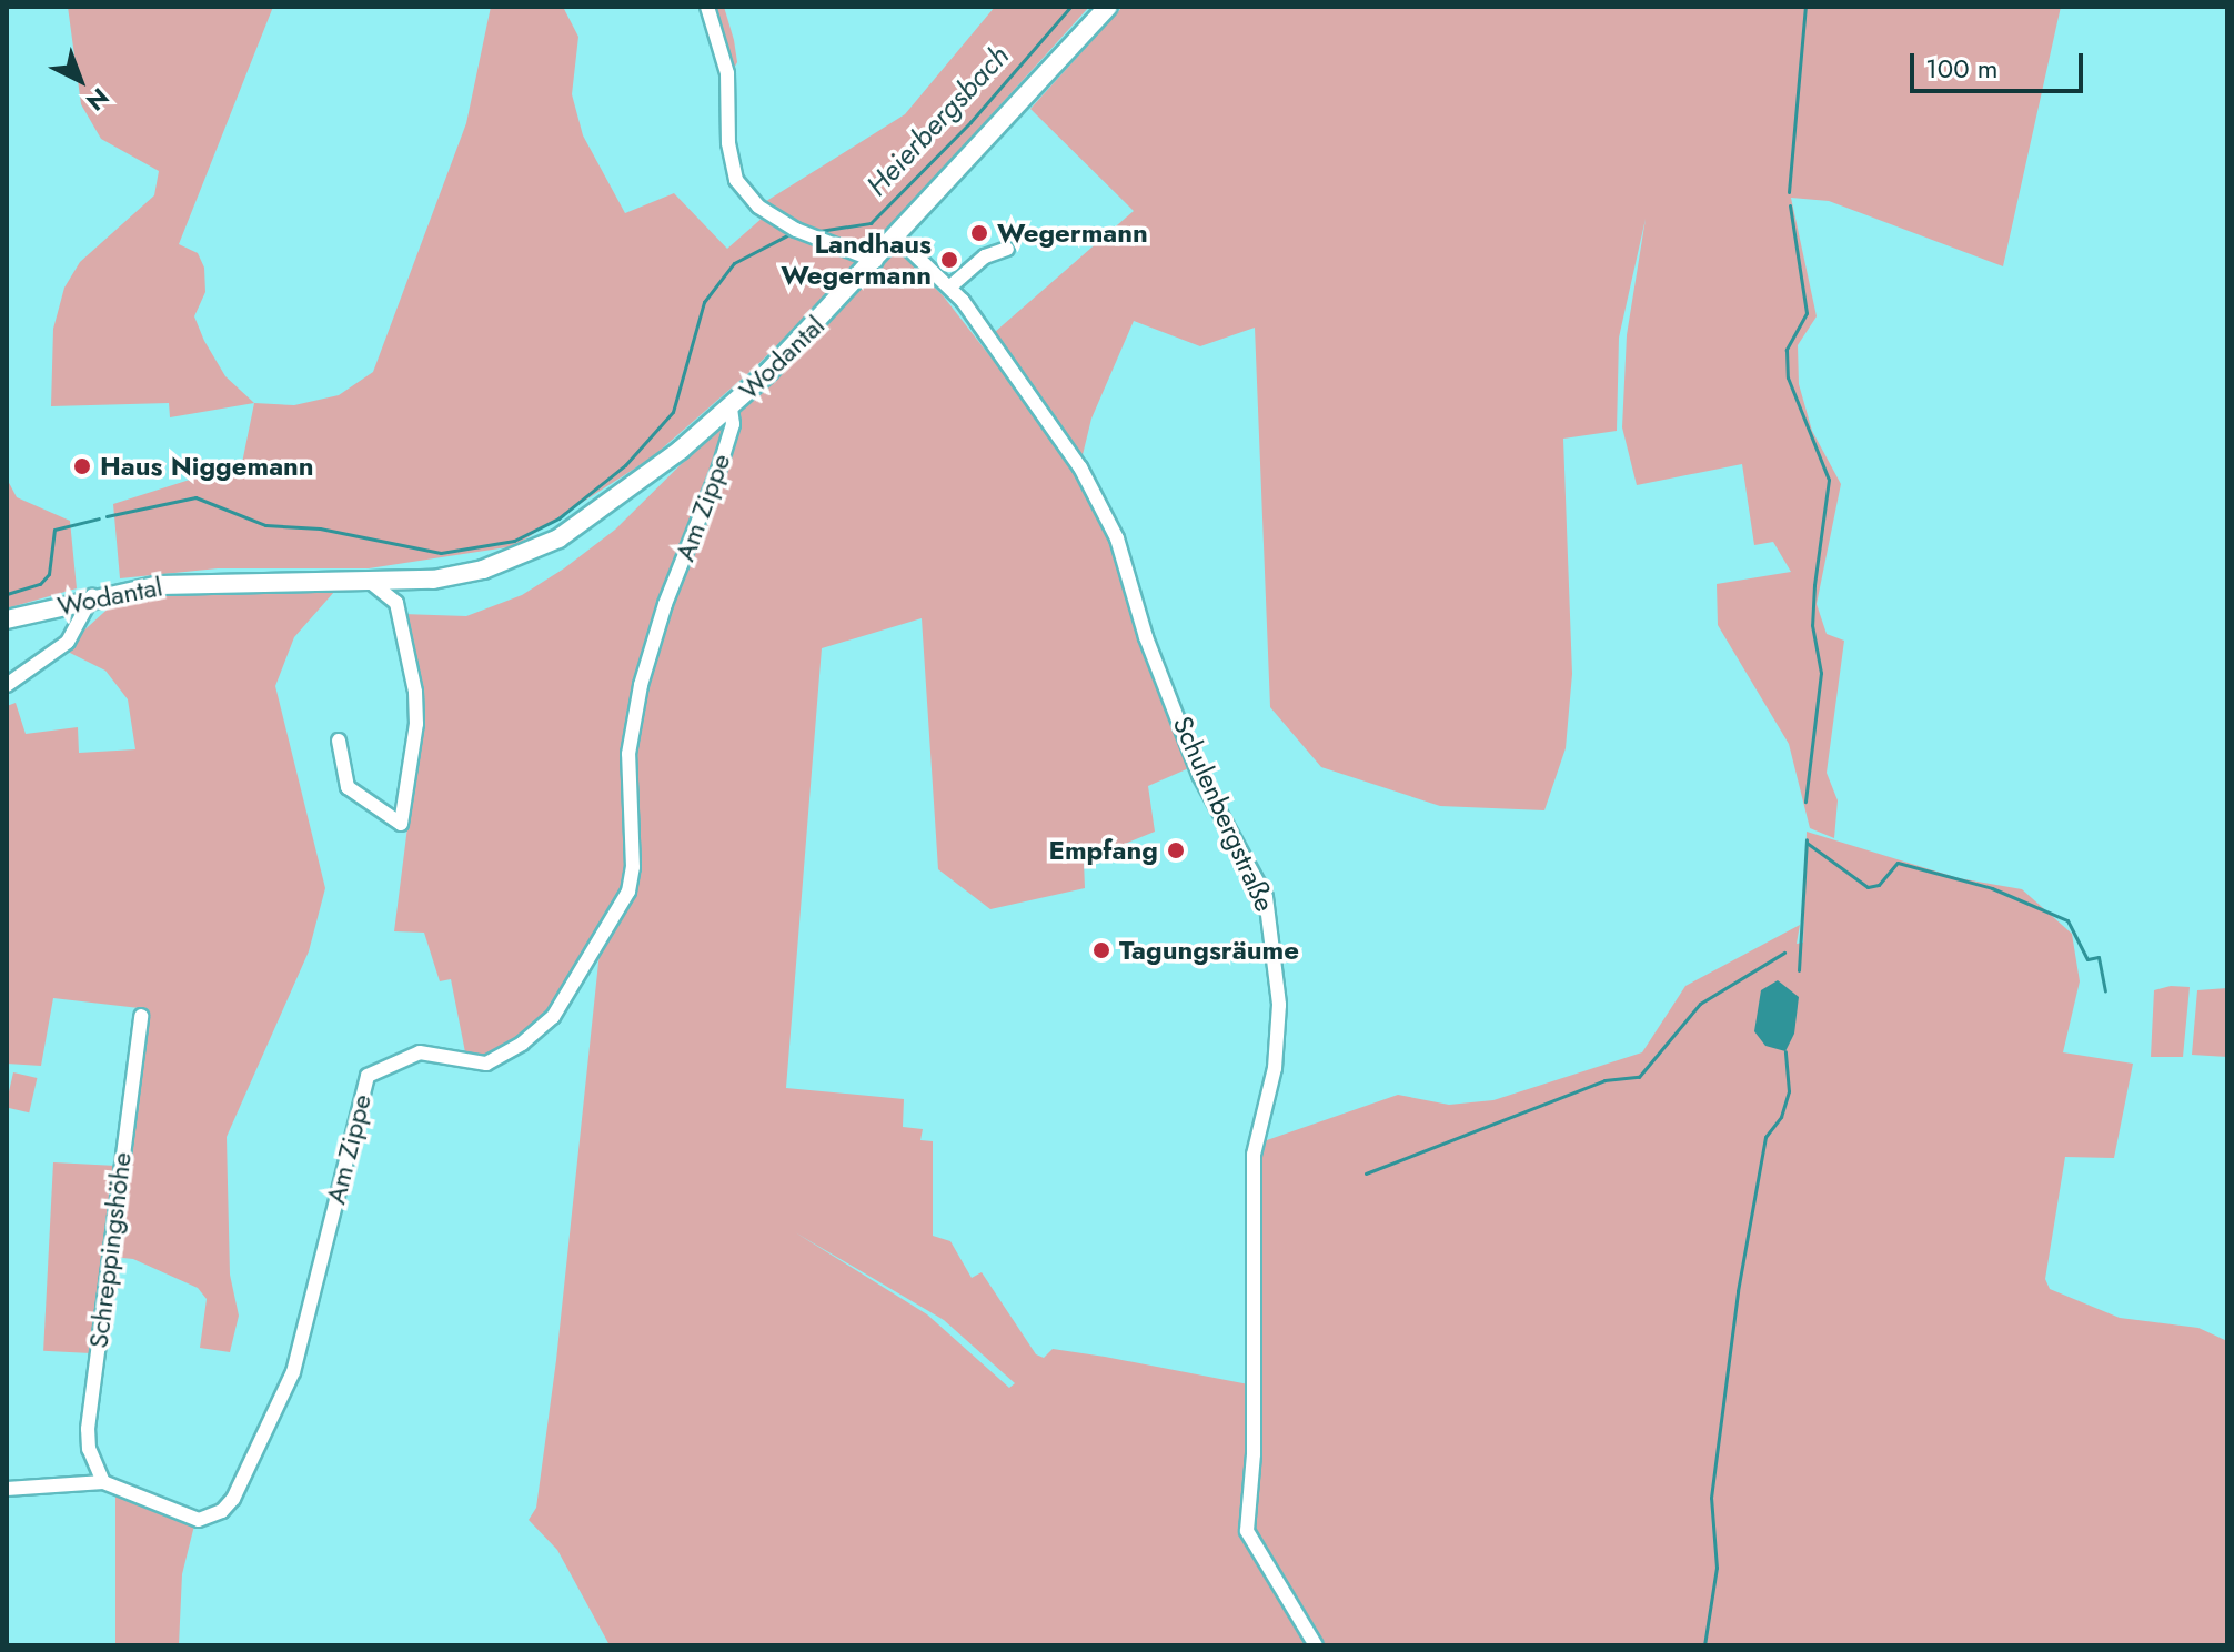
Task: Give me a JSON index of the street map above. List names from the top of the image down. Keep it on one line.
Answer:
{"streets":{"main road":["Wodantal"],"street":["Am Zippe","Schulenbergstraße","Schreppingshöhe"]},"crossings":[["Wodantal","Am Zippe"],["Wodantal","Schulenbergstraße"],["Am Zippe","Schreppingshöhe"]],"water":["Heierbergsbach"],"places":["Wegermann","Landhaus Wegermann","Haus Niggemann","Empfang","Tagungsräume"],"scale_bar":"100 m","north":"bottom right"}
